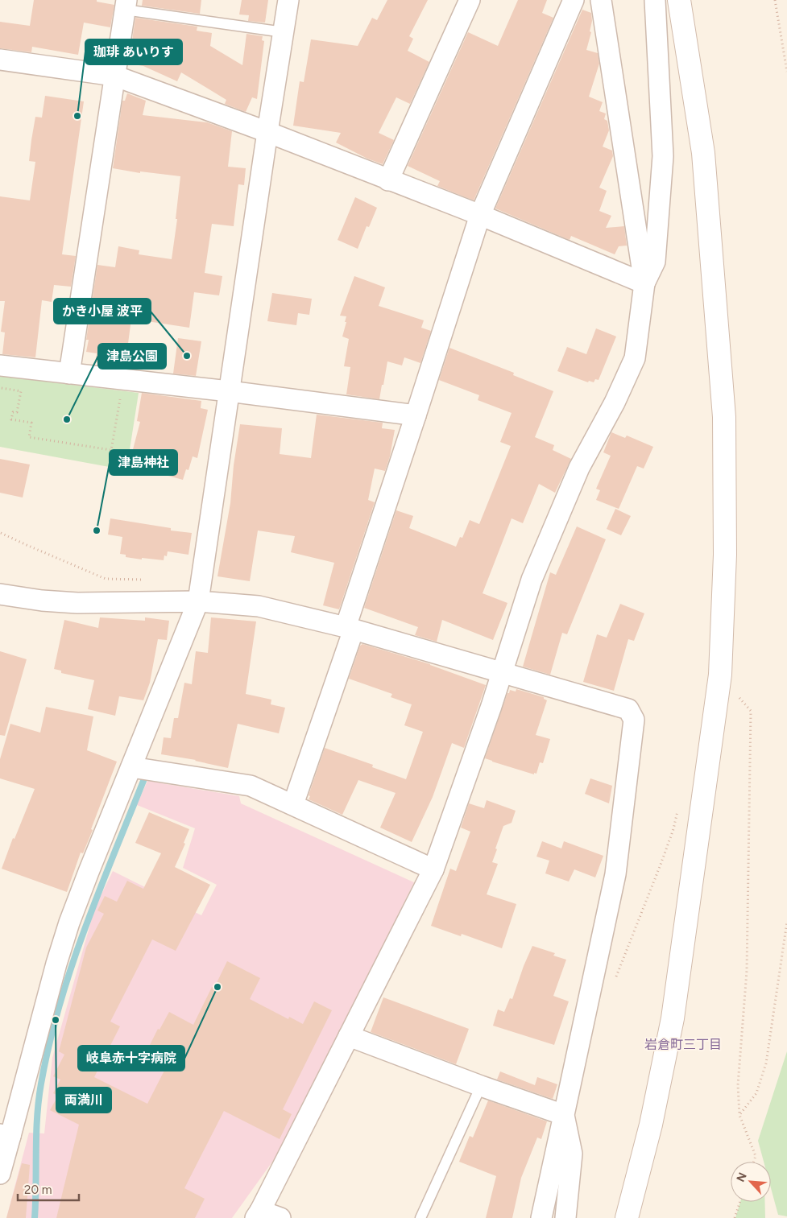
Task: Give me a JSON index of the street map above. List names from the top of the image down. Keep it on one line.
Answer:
{"districts":["岩倉町三丁目"],"places":["珈琲 あいりす","かき小屋 波平","津島公園","津島神社","岐阜赤十字病院","両満川"],"scale_bar":"20 m","north":"top left"}
